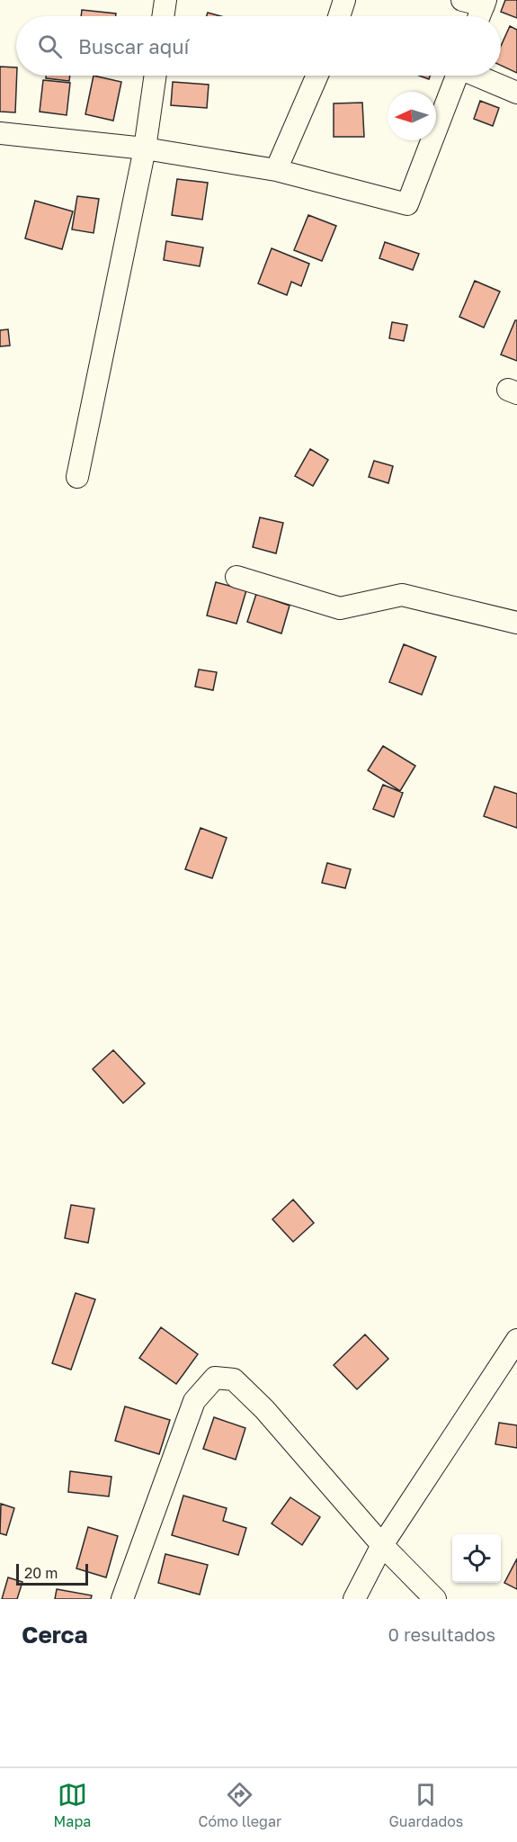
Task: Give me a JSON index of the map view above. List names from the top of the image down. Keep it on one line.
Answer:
{"scale_bar":"20 m","north":"left","page":{"search":"Buscar aquí","scale":"20 m","heading":["Cerca","0 resultados"],"nav":["Mapa","Cómo llegar","Guardados"]}}
